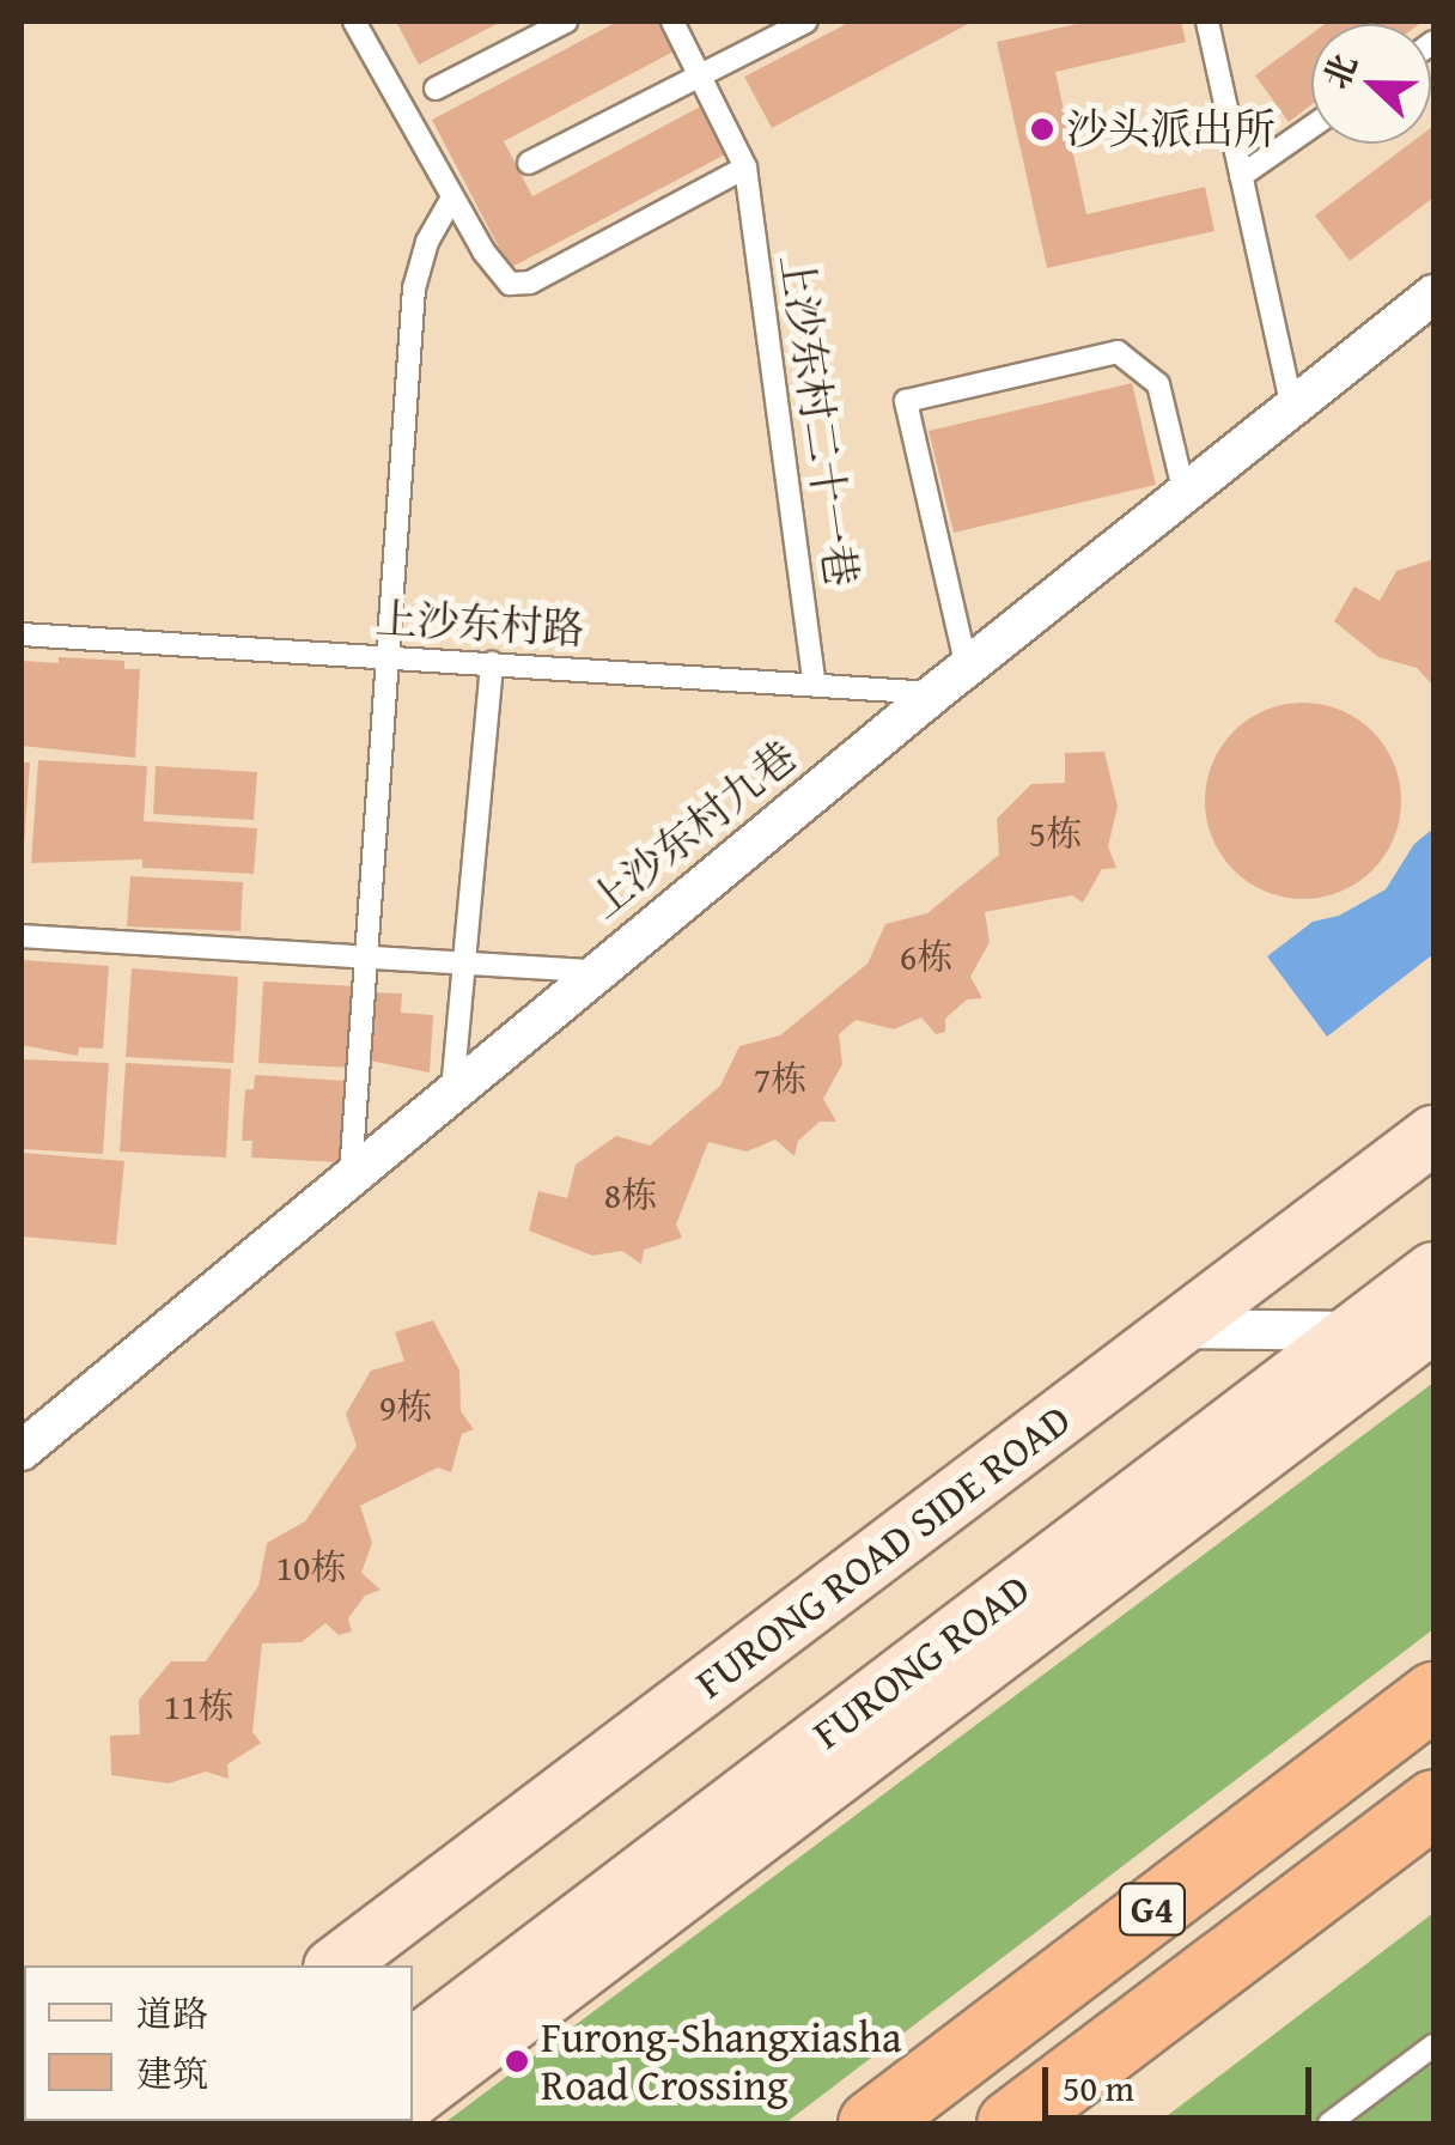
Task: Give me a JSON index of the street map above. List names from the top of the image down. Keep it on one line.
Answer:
{"streets":{"highway":["G4"],"main road":["FURONG ROAD SIDE ROAD","FURONG ROAD"],"street":["上沙东村九巷"],"lane":["上沙东村二十一巷","上沙东村路"]},"crossings":[["上沙东村二十一巷","上沙东村路"],["上沙东村路","上沙东村九巷"]],"places":["沙头派出所","Furong-Shangxiasha Road Crossing"],"house_numbers":["5栋","6栋","7栋","8栋","9栋","10栋","11栋"],"legend":["道路","建筑"],"scale_bar":"50 m","north":"left"}
